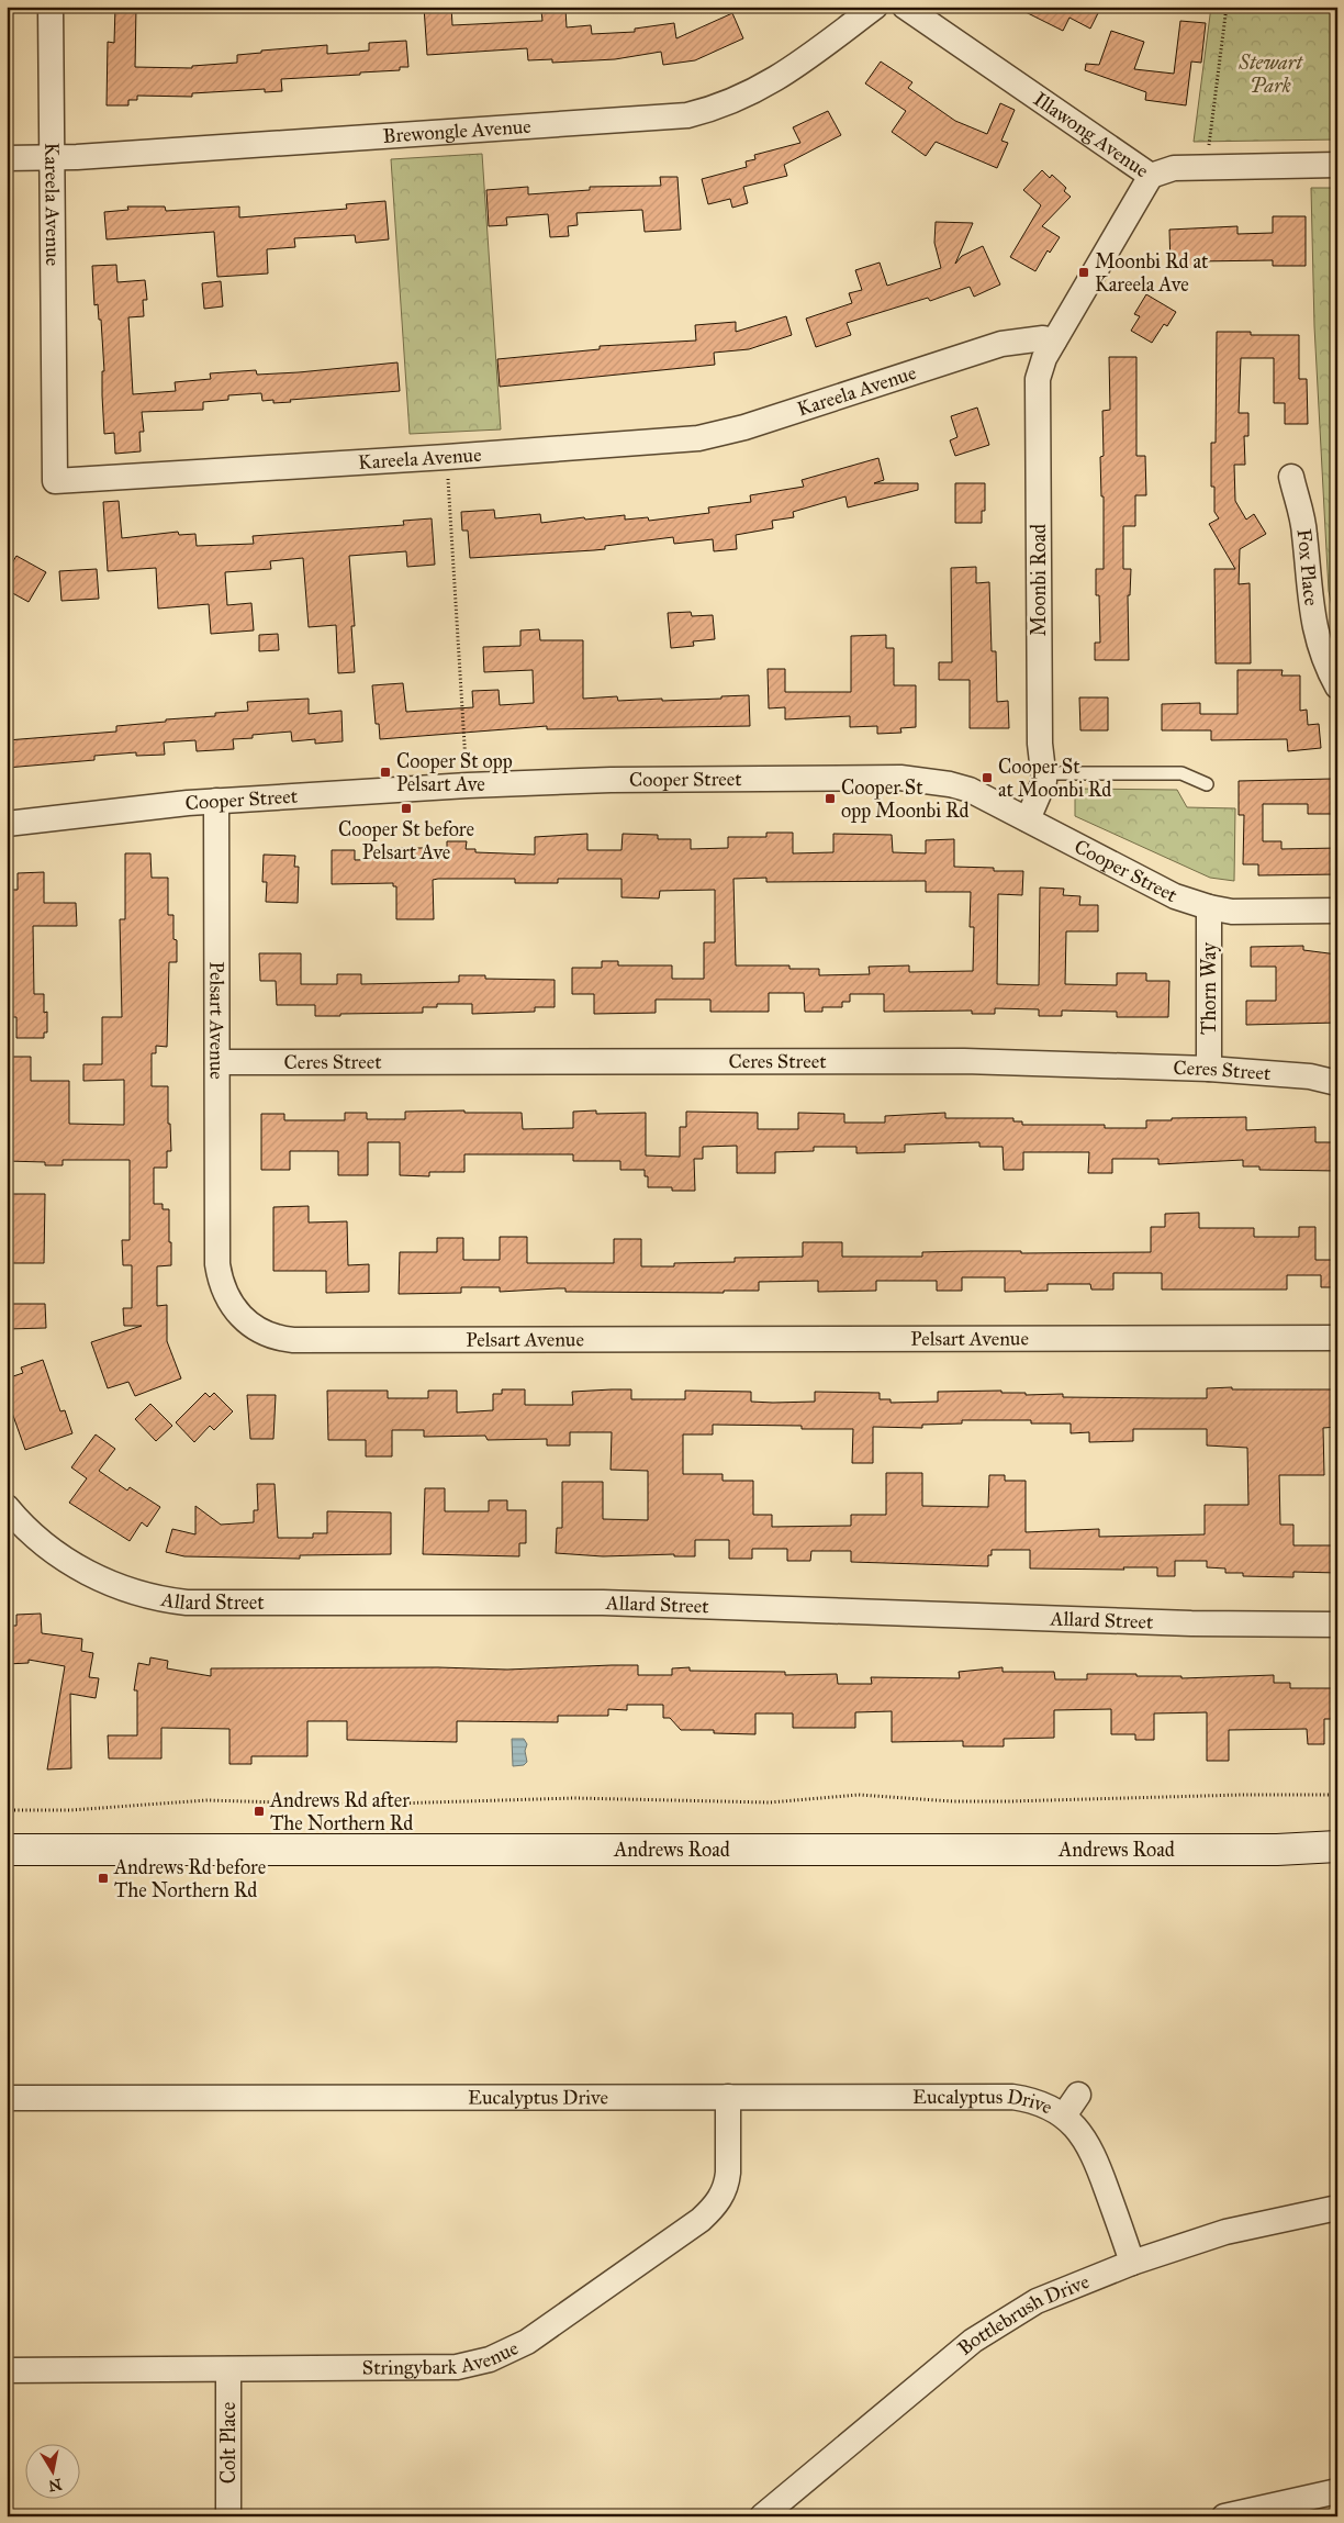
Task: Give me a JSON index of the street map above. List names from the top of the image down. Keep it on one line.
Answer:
{"streets":{"main road":["Andrews Road"],"street":["Brewongle Avenue","Illawong Avenue","Kareela Avenue","Fox Place","Moonbi Road","Cooper Street","Thorn Way","Pelsart Avenue","Ceres Street","Allard Street","Eucalyptus Drive","Bottlebrush Drive","Stringybark Avenue","Colt Place"]},"crossings":[["Brewongle Avenue","Kareela Avenue"],["Kareela Avenue","Moonbi Road"],["Moonbi Road","Cooper Street"],["Cooper Street","Thorn Way"],["Cooper Street","Pelsart Avenue"],["Thorn Way","Ceres Street"],["Pelsart Avenue","Ceres Street"],["Eucalyptus Drive","Bottlebrush Drive"],["Eucalyptus Drive","Stringybark Avenue"],["Stringybark Avenue","Colt Place"]],"parks":["Stewart Park"],"places":{"transit":["Moonbi Rd at Kareela Ave","Cooper St opp Pelsart Ave","Cooper St at Moonbi Rd","Cooper St opp Moonbi Rd","Cooper St before Pelsart Ave","Andrews Rd after The Northern Rd","Andrews Rd before The Northern Rd"]},"north":"bottom"}
